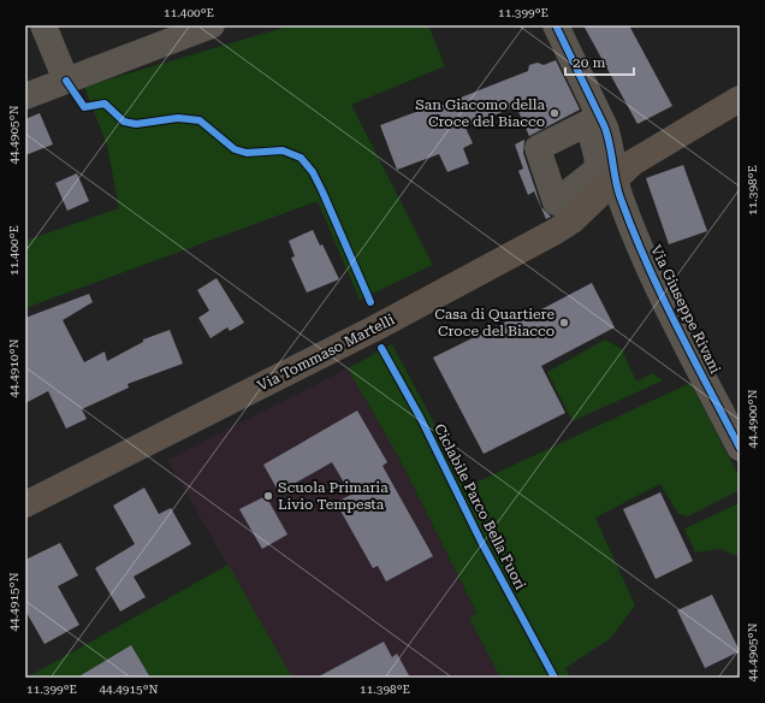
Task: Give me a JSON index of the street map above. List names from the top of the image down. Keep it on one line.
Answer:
{"streets":{"main road":["Via Tommaso Martelli"],"street":["Via Giuseppe Rivani"],"cycle path":["Ciclabile Parco Bella Fuori"]},"crossings":[["Via Giuseppe Rivani","Via Tommaso Martelli"]],"places":["San Giacomo della Croce del Biacco","Casa di Quartiere Croce del Biacco","Scuola Primaria Livio Tempesta"],"scale_bar":"20 m","coordinates":["11.400°E","11.399°E","44.4905°N","11.398°E","44.4910°N","44.4900°N","44.4915°N"]}
